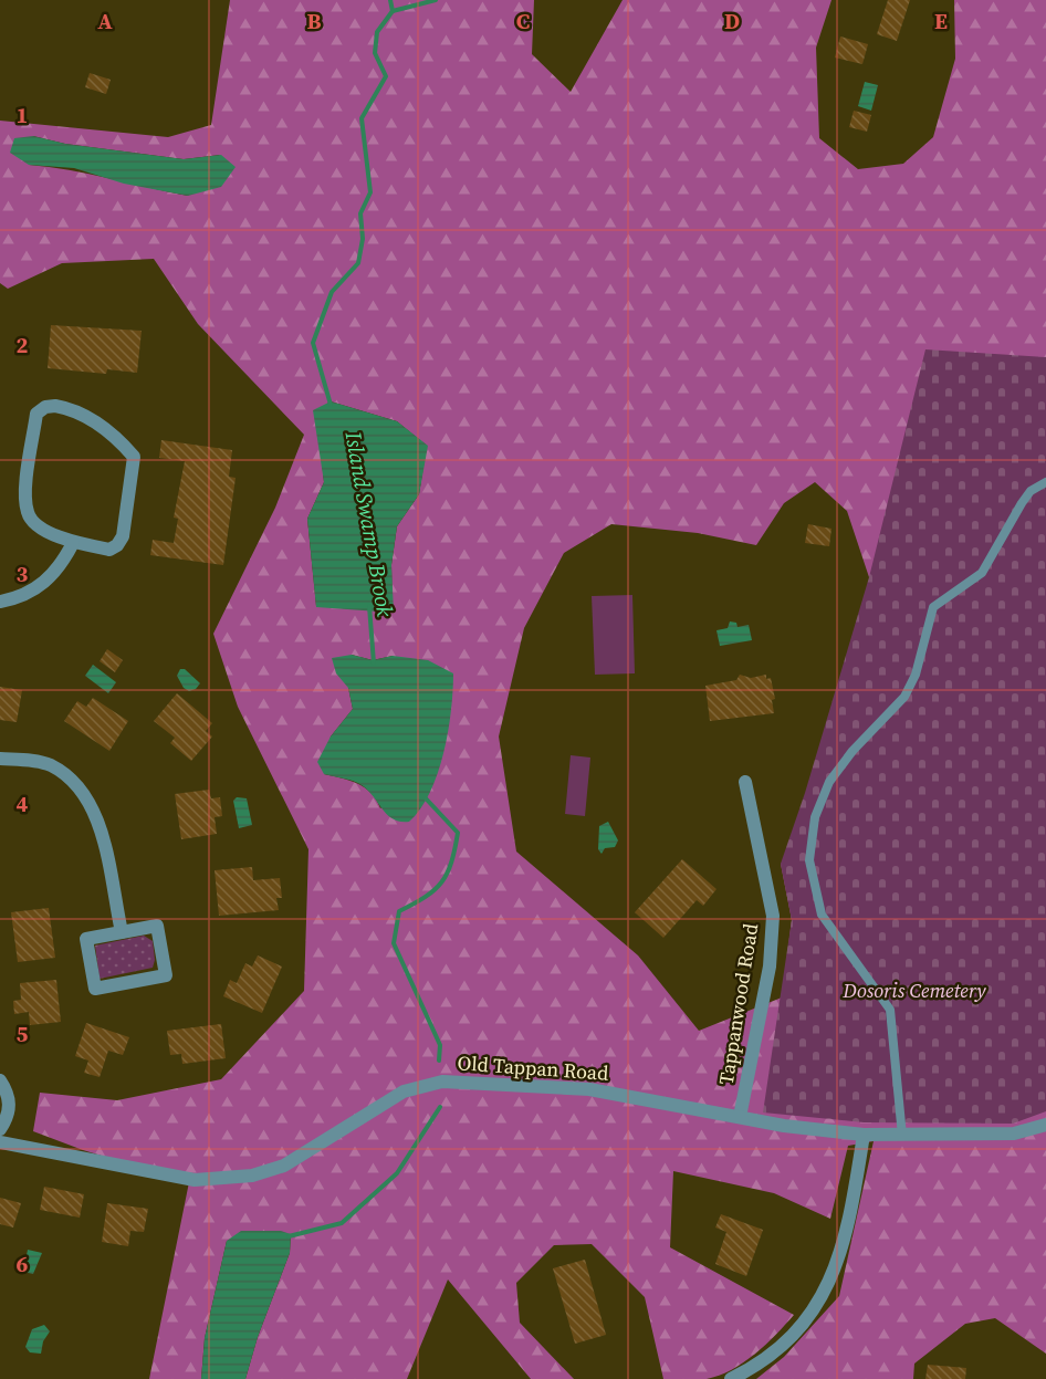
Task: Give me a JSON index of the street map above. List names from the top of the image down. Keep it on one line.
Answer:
{"streets":{"street":["Tappanwood Road","Old Tappan Road"]},"crossings":[["Tappanwood Road","Old Tappan Road"]],"water":["Island Swamp Brook"],"parks":["Dosoris Cemetery"],"grid":{"columns":["A","B","C","D","E"],"rows":["1","2","3","4","5","6"]}}
